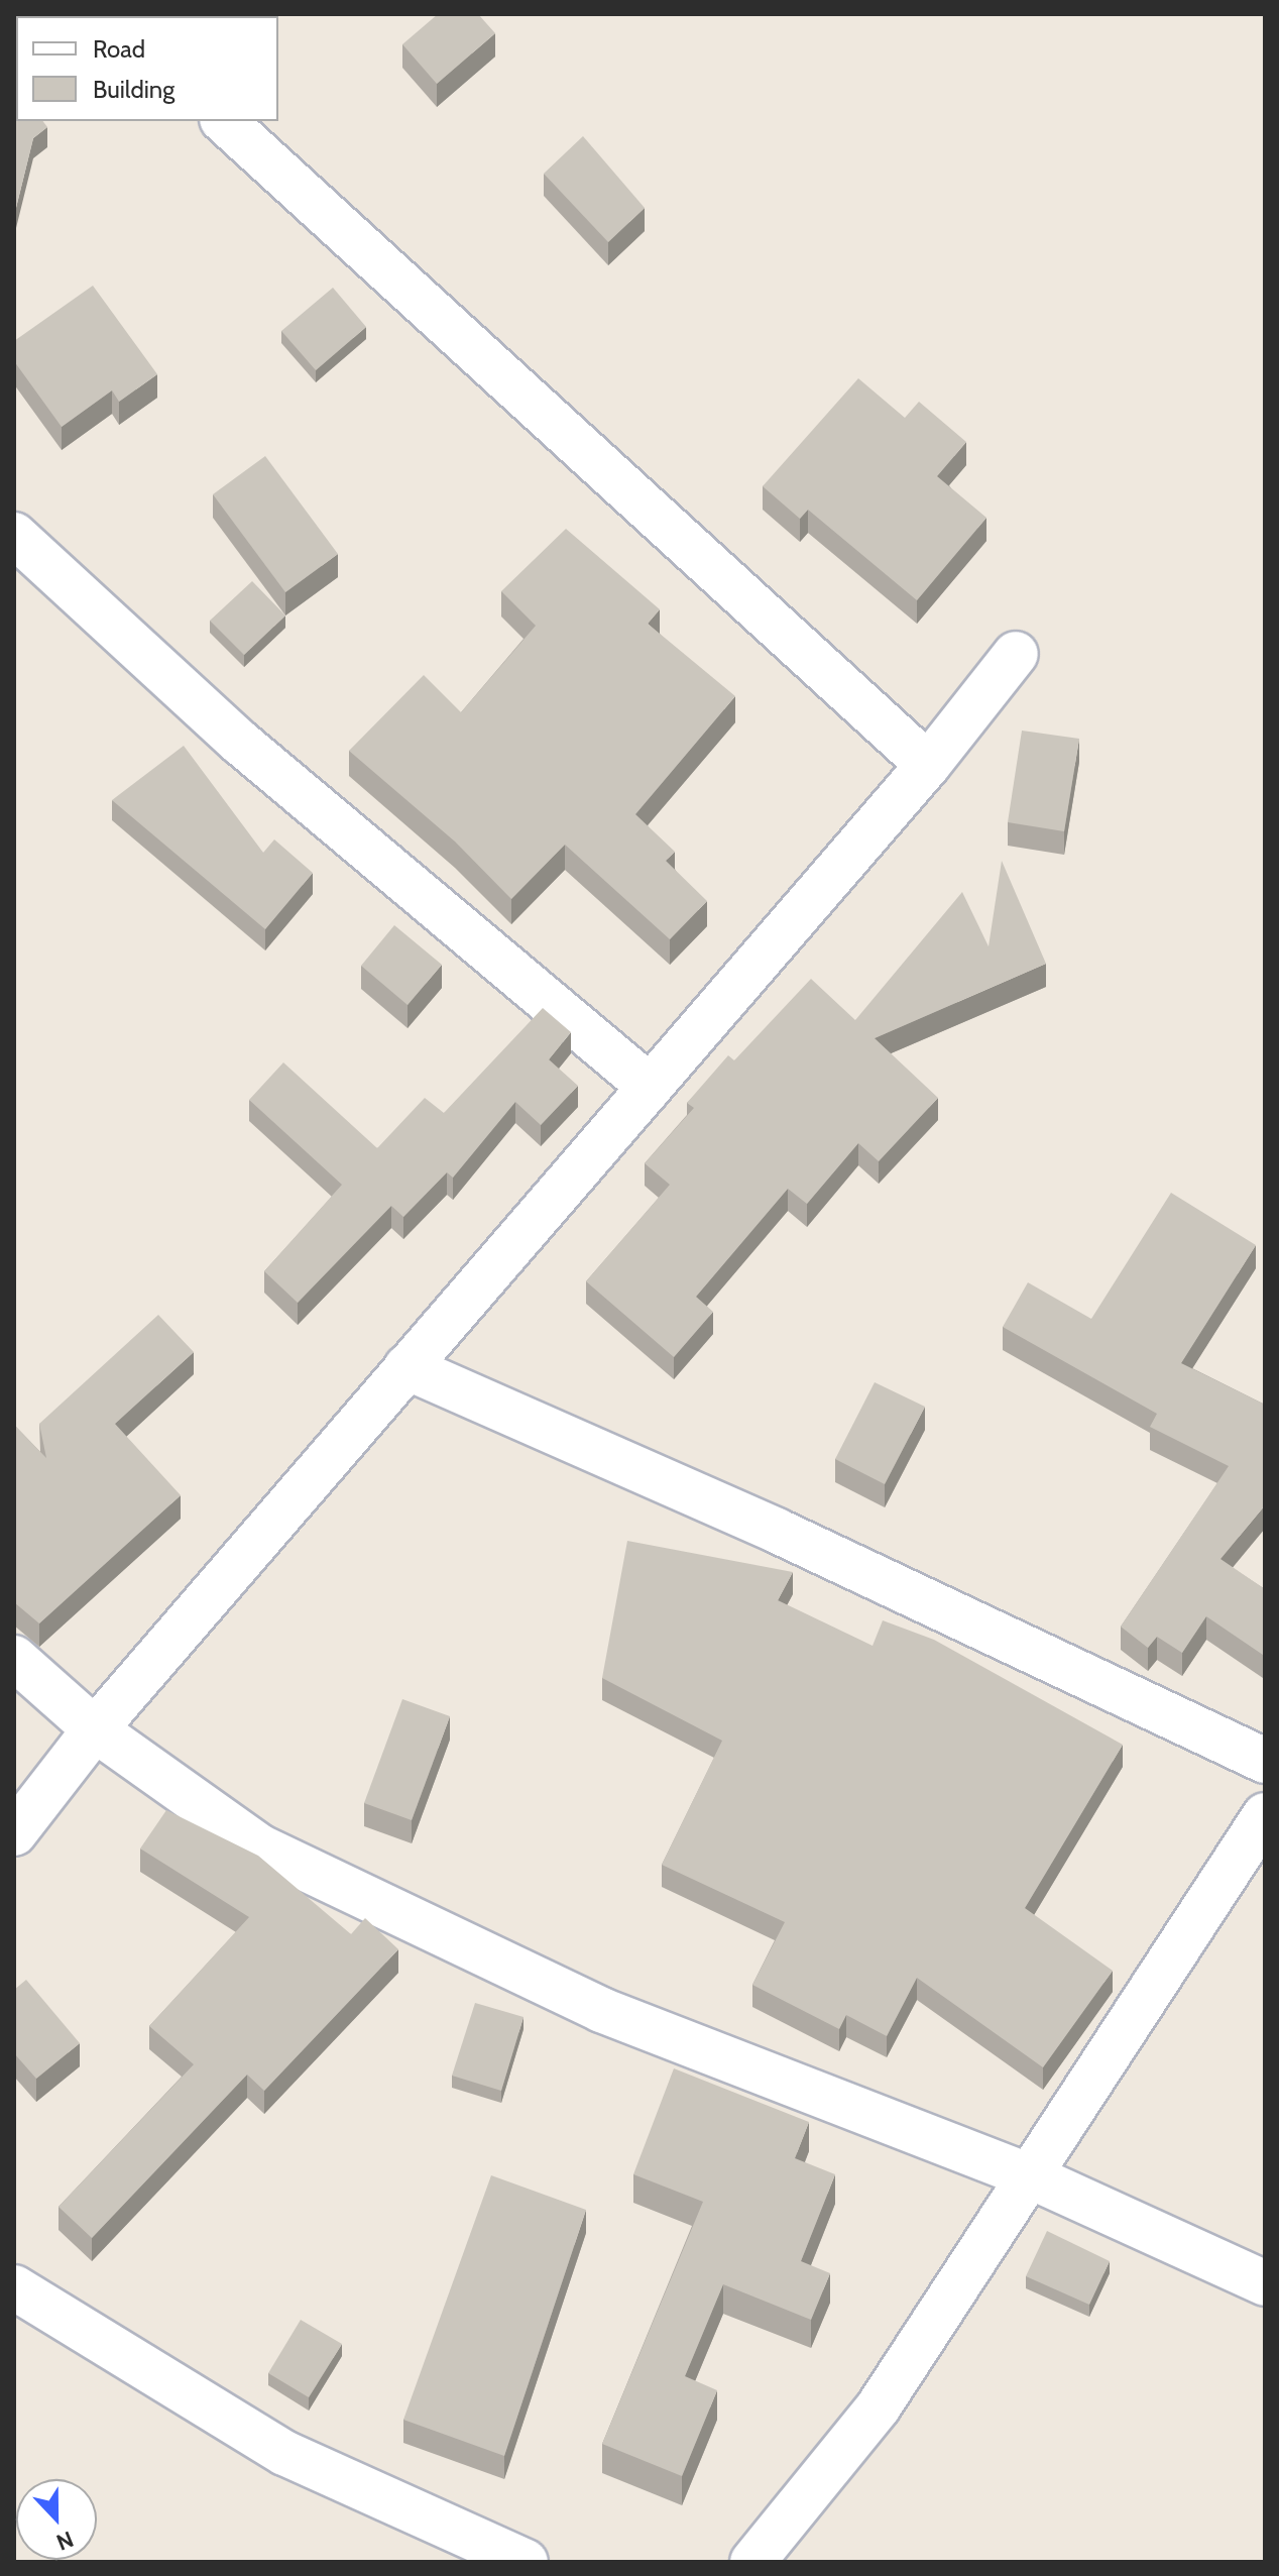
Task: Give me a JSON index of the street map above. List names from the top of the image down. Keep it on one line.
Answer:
{"legend":["Road","Building"],"north":"bottom"}
